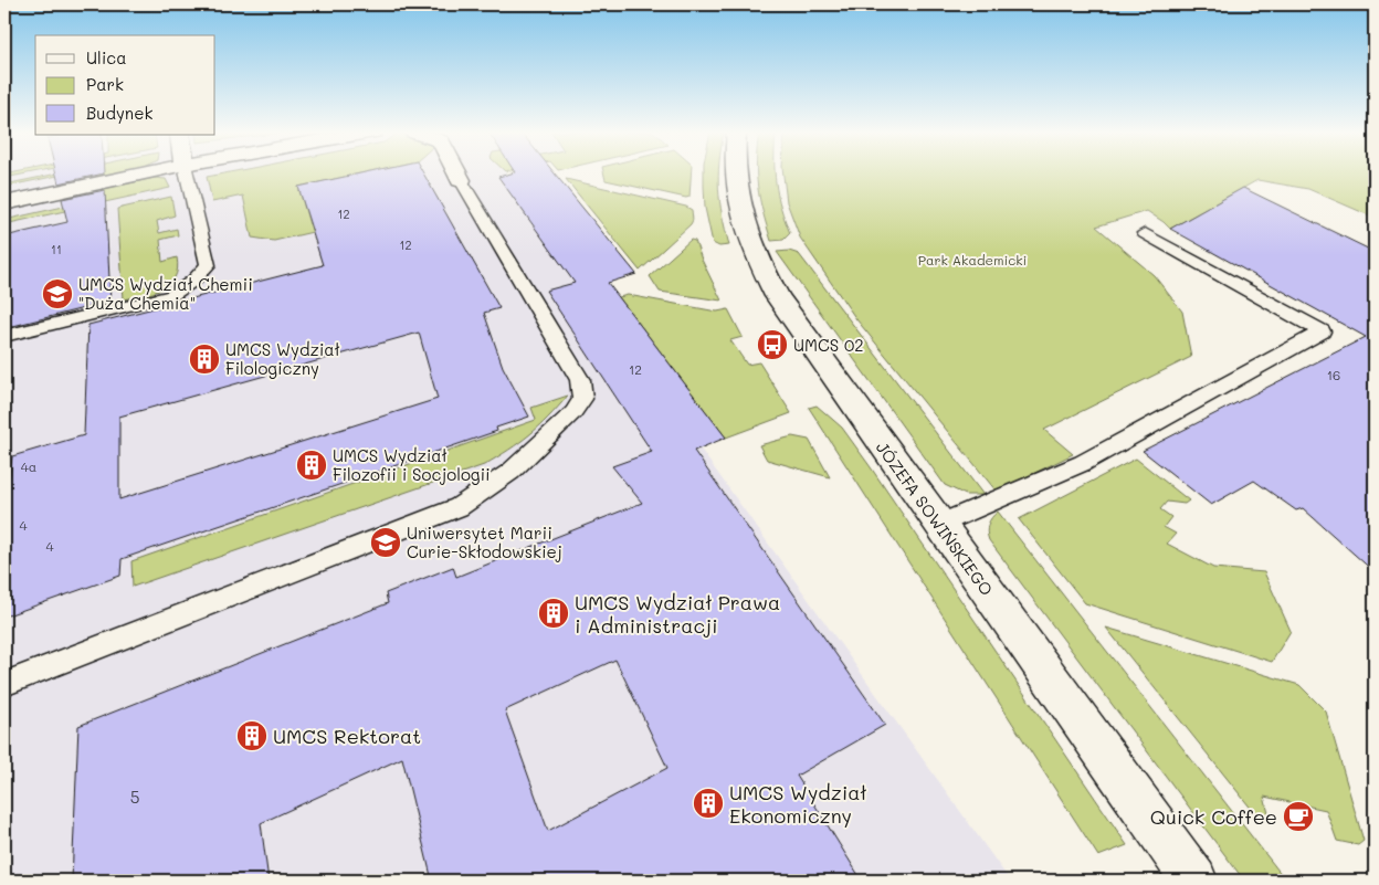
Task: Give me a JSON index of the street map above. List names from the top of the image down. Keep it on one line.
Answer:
{"streets":{"main road":["JÓZEFA SOWIŃSKIEGO"]},"parks":["Park Akademicki"],"places":{"school or university":["UMCS Wydział Chemii \"Duża Chemia\"","Uniwersytet Marii Curie-Skłodowskiej"],"bus stop":["UMCS 02"],"building":["UMCS Wydział Filologiczny","UMCS Wydział Filozofii i Socjologii","UMCS Wydział Prawa i Administracji","UMCS Rektorat","UMCS Wydział Ekonomiczny"],"cafe":["Quick Coffee"]},"house_numbers":["12","12","11","12","16","4a","4","4","5"],"legend":["Ulica","Park","Budynek"]}
